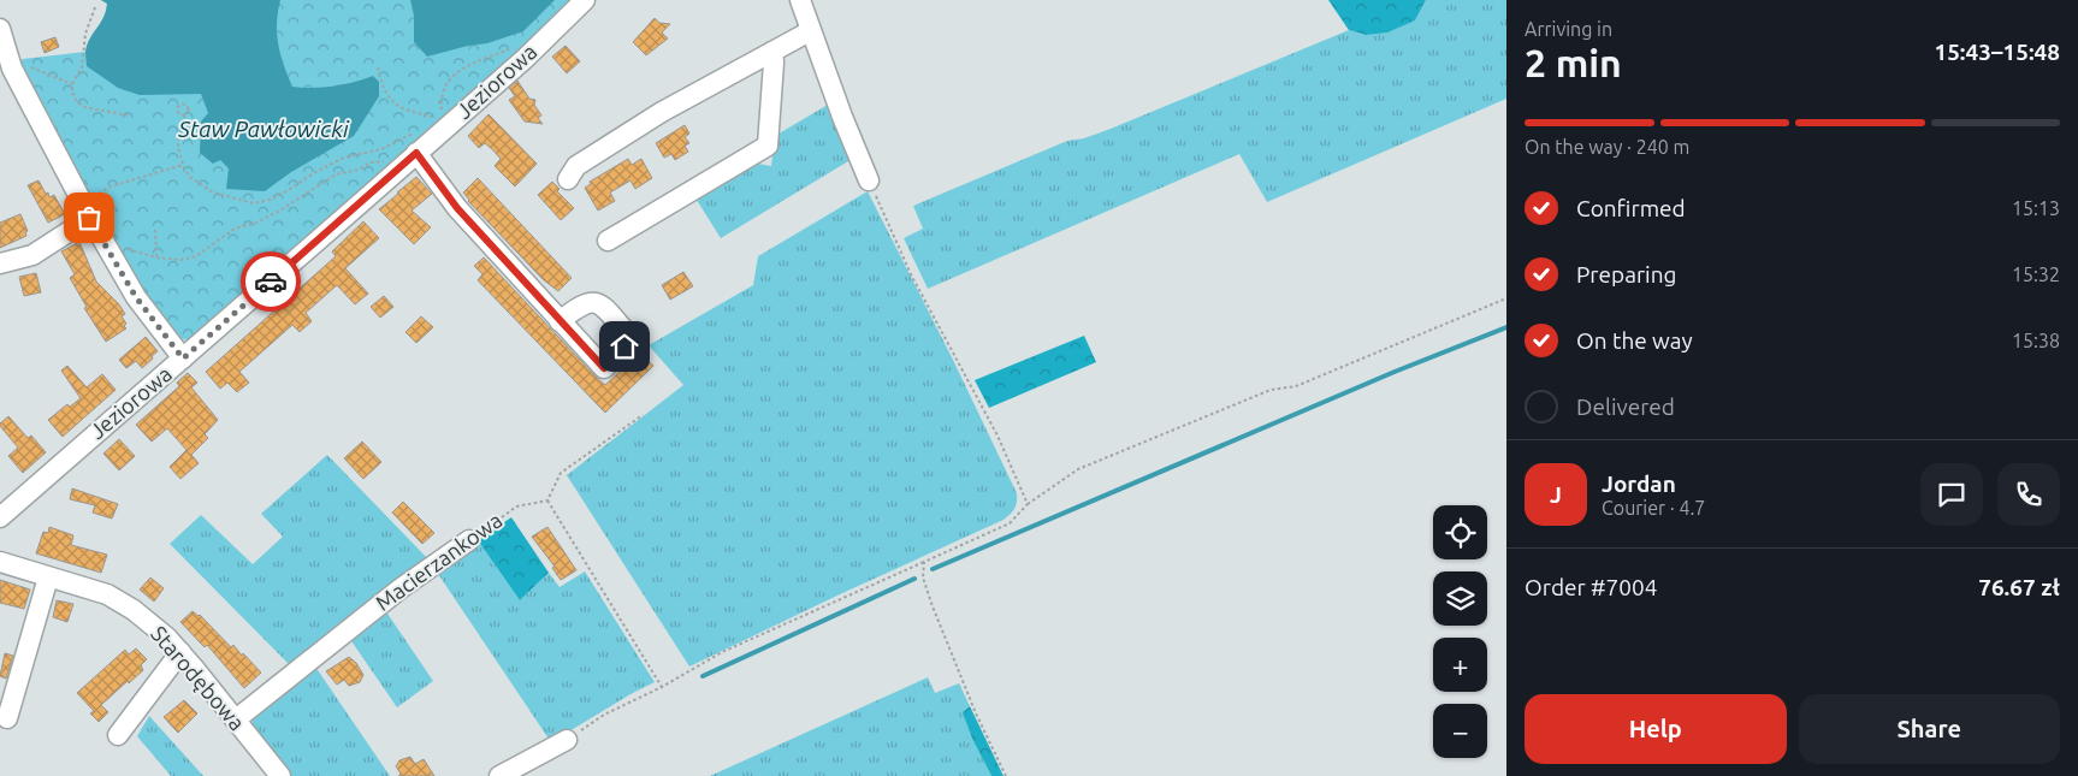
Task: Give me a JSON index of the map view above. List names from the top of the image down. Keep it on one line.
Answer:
{"streets":{"street":["Jeziorowa","Macierzankowa","Starodębowa"]},"crossings":[["Macierzankowa","Starodębowa"]],"water":["Staw Pawłowicki"],"page":{"heading":["2 min","Arriving in","15:43–15:48"],"panel":["Jordan","Courier · 4.7","Order #7004","76.67 zł"],"bar":"On the way · 240 m","list":[["Confirmed","15:13"],["Preparing","15:32"],["On the way","15:38"],"Delivered"],"round":"J","map_buttons":["+","−"],"buttons":["Help","Share"]}}
